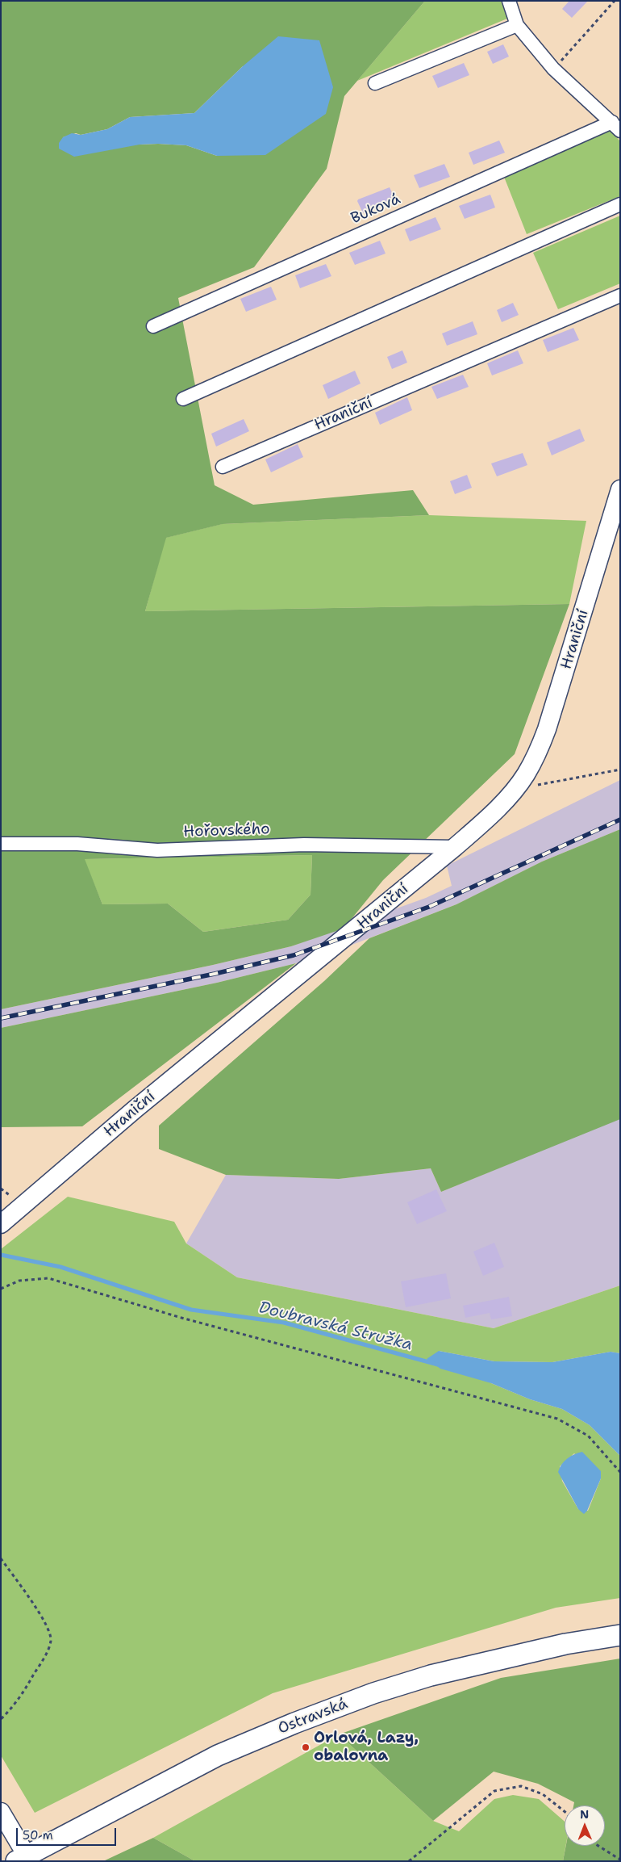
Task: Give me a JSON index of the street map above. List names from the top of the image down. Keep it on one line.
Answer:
{"streets":{"main road":["Hraniční","Ostravská"],"street":["Buková","Hořovského"]},"crossings":[["Hraniční","Hořovského"]],"water":["Doubravská Stružka"],"places":["Orlová, Lazy, obalovna"],"scale_bar":"50 m","north":"top"}
